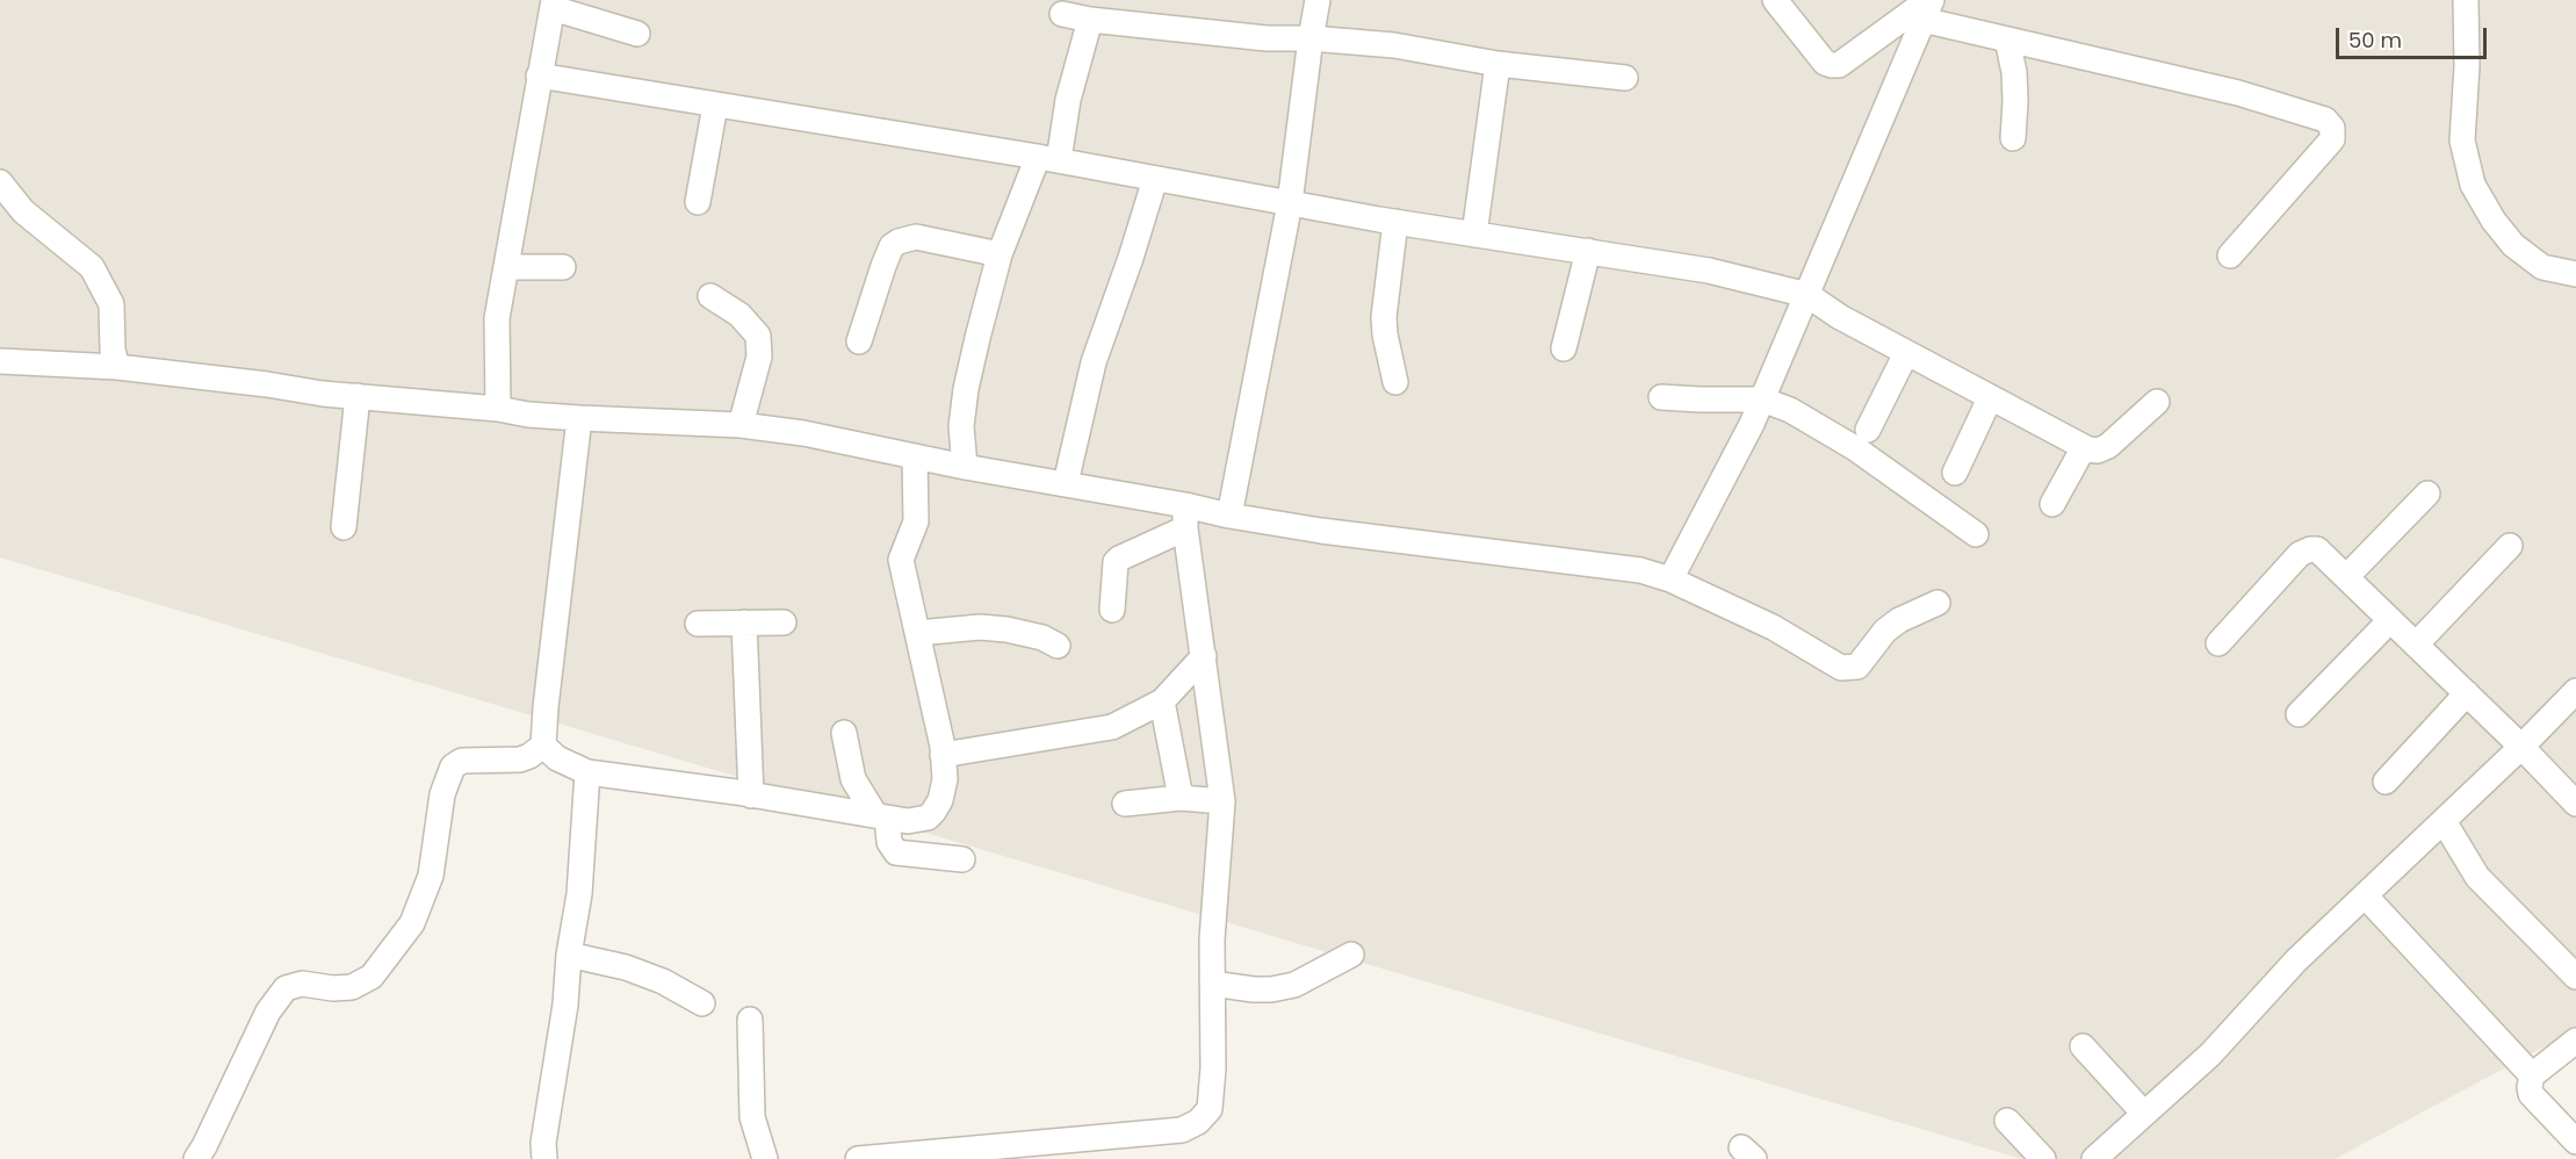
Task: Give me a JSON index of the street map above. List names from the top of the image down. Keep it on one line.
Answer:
{"scale_bar":"50 m"}
